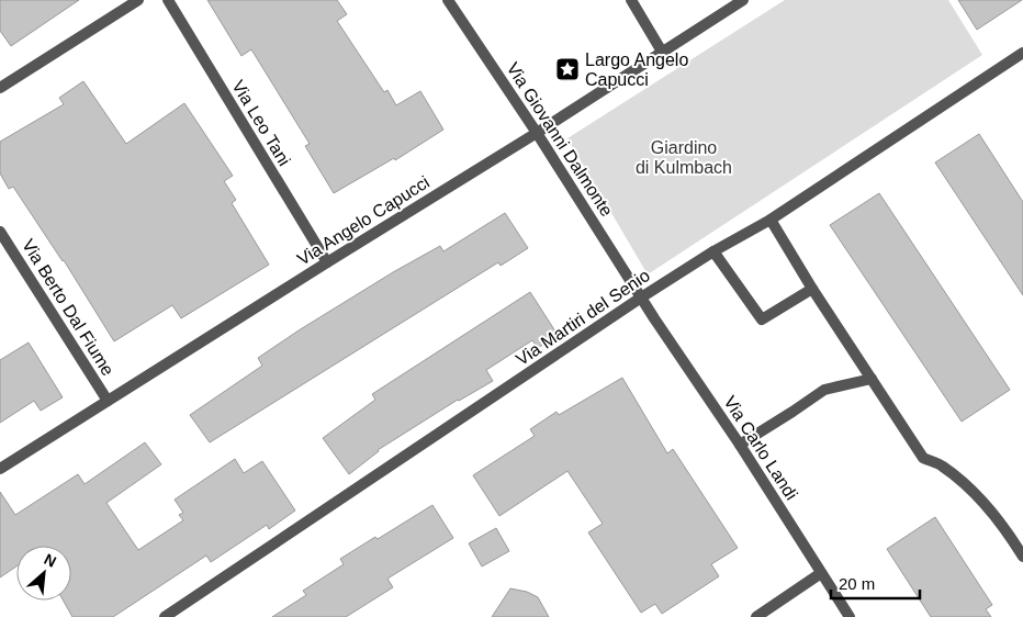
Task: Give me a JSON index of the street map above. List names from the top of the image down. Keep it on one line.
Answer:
{"streets":{"street":["Via Leo Tani","Via Giovanni Dalmonte","Via Angelo Capucci","Via Berto Dal Fiume","Via Martiri del Senio","Via Carlo Landi"]},"crossings":[["Via Leo Tani","Via Angelo Capucci"],["Via Giovanni Dalmonte","Via Angelo Capucci"],["Via Giovanni Dalmonte","Via Martiri del Senio"],["Via Giovanni Dalmonte","Via Carlo Landi"],["Via Angelo Capucci","Via Berto Dal Fiume"],["Via Martiri del Senio","Via Carlo Landi"]],"parks":["Giardino di Kulmbach"],"places":{"place":["Largo Angelo Capucci"]},"scale_bar":"20 m","north":"top right"}
